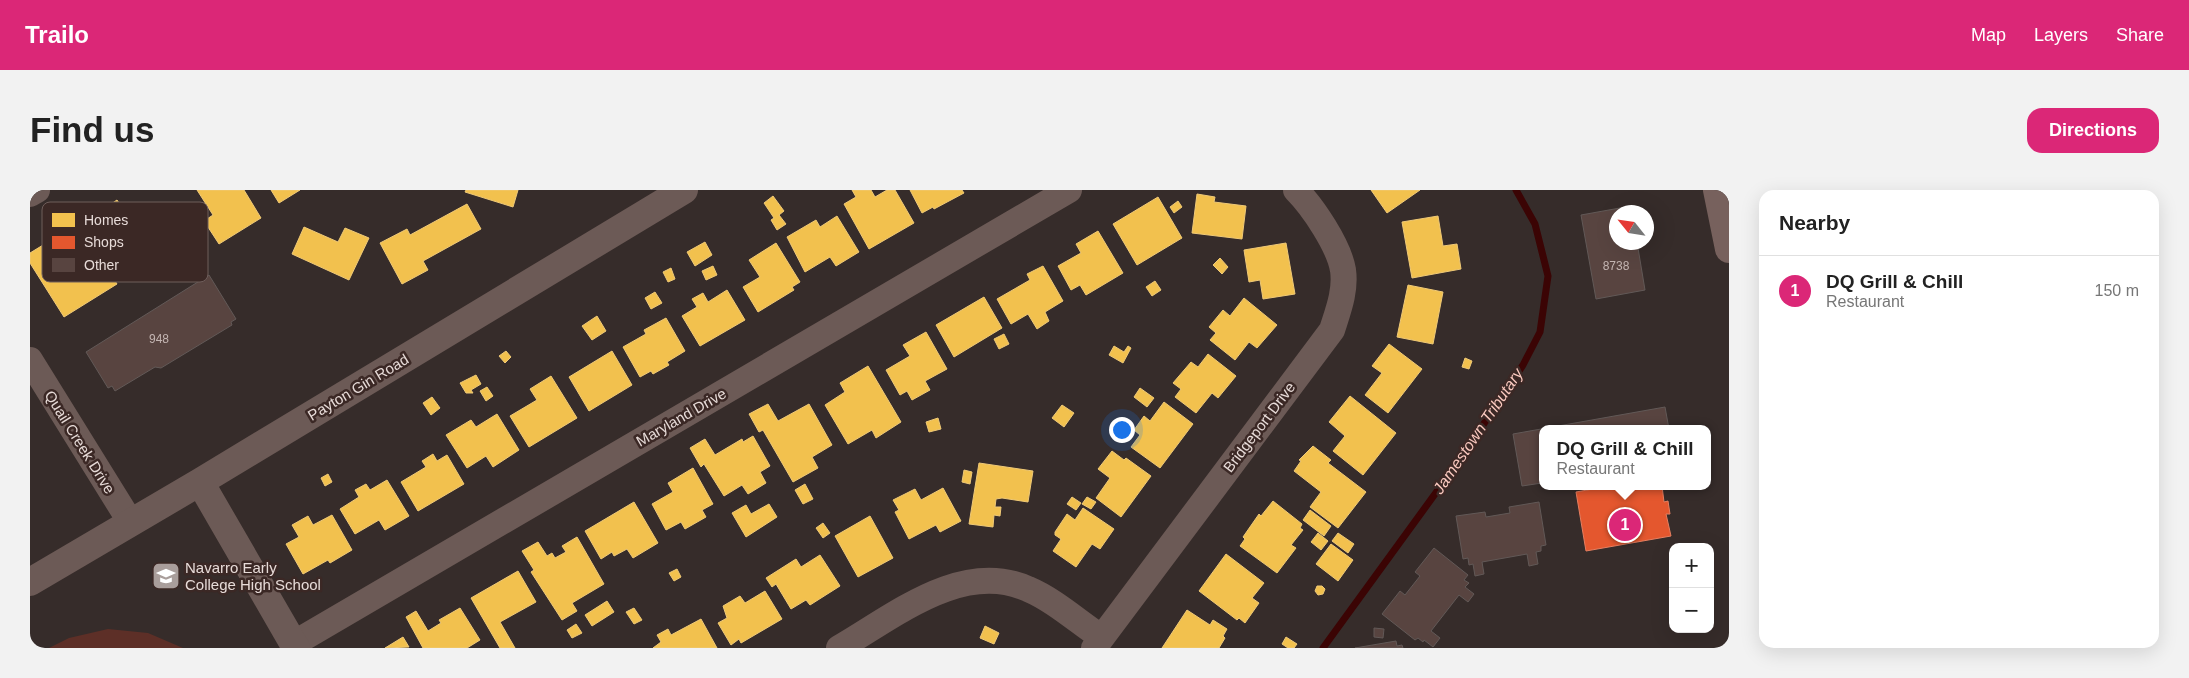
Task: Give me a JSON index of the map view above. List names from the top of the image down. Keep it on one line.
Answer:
{"streets":{"street":["Payton Gin Road","Maryland Drive","Bridgeport Drive","Quail Creek Drive"]},"crossings":[["Payton Gin Road","Quail Creek Drive"]],"water":["Jamestown Tributary"],"places":{"school or university":["Navarro Early College High School"]},"house_numbers":["8738","948"],"legend":["Homes","Shops","Other"],"north":"top left","page":{"header":"Trailo","nav":["Map","Layers","Share"],"buttons":"Directions","title":"Find us","heading":"Nearby","list":[{"mark":"1","name":"DQ Grill & Chill","note":"Restaurant","value":"150 m"}],"popup":["DQ Grill & Chill","Restaurant"],"pins":"1","map_buttons":["+","−"]}}
